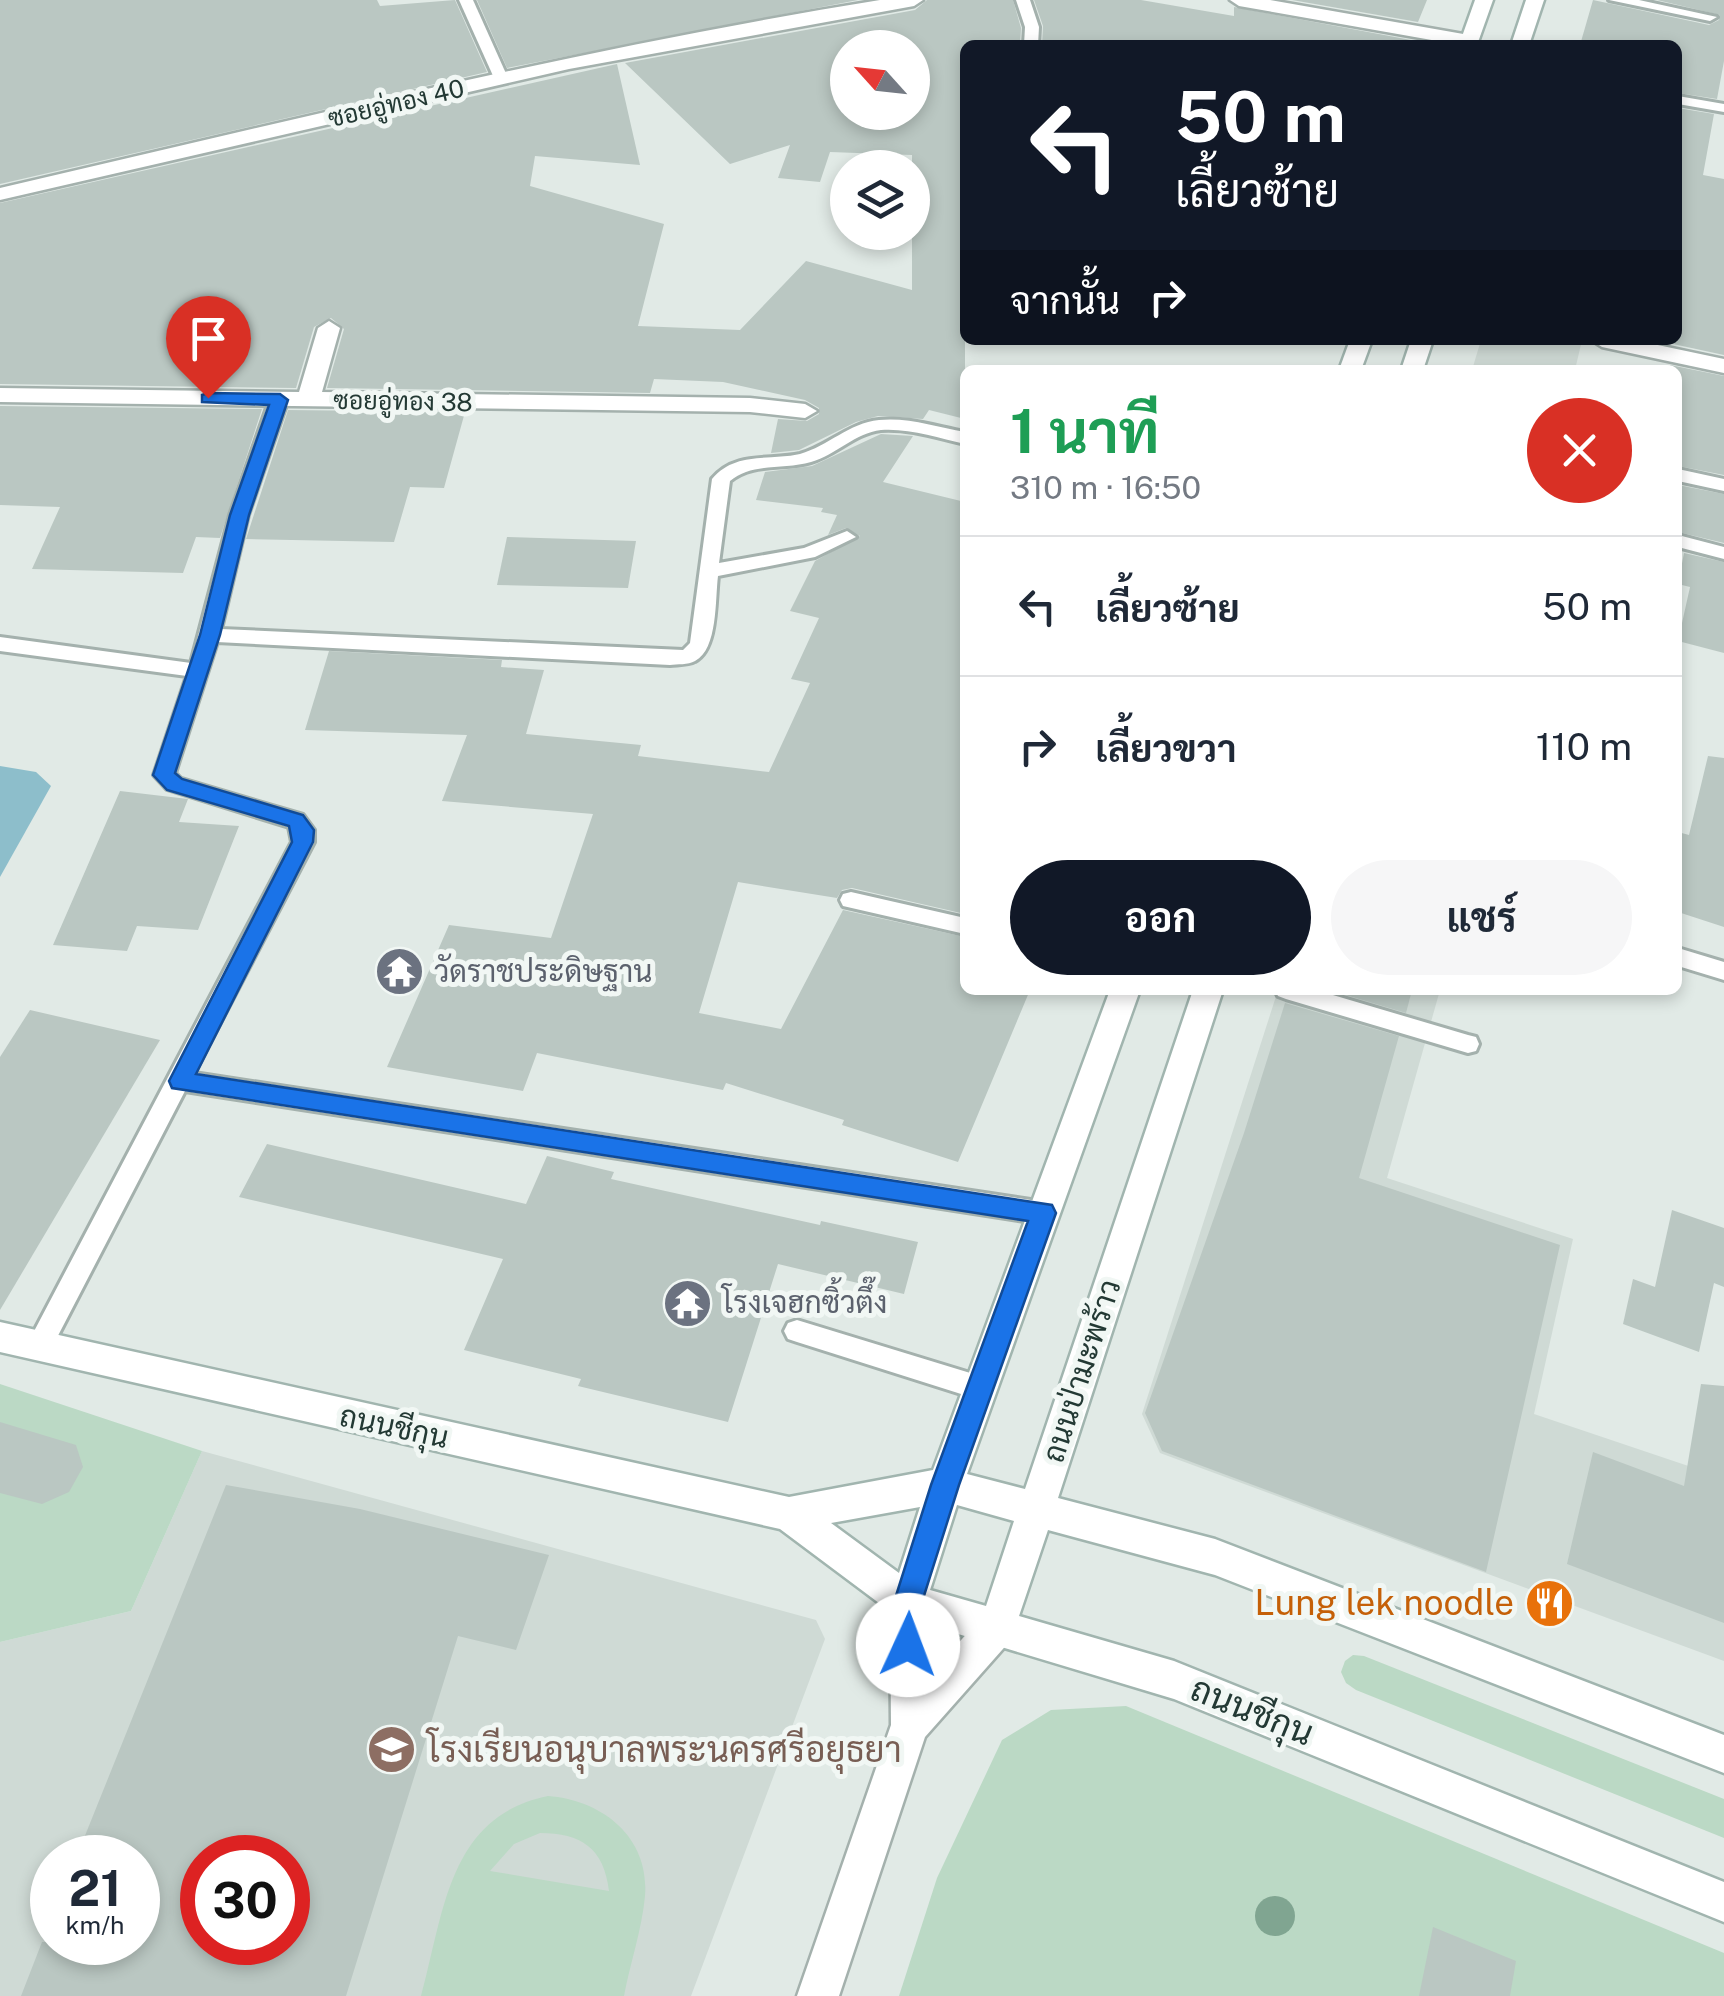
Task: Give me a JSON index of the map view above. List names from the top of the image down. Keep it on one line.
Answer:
{"streets":{"street":["ซอยอู่ทอง 40","ซอยอู่ทอง 38","ถนนป่ามะพร้าว","ถนนชีกุน"]},"crossings":[["ถนนป่ามะพร้าว","ถนนชีกุน"]],"places":{"temple":["วัดราชประดิษฐาน","โรงเจฮกซิ้วตึ๊ง"],"restaurant":["Lung lek noodle"],"school or university":["โรงเรียนอนุบาลพระนครศรีอยุธยา"]},"north":"top left","page":{"turn":["50 m","เลี้ยวซ้าย"],"then":"จากนั้น","heading":["1 นาที","310 m · 16:50"],"list":[{"name":"เลี้ยวซ้าย","value":"50 m"},{"name":"เลี้ยวขวา","value":"110 m"}],"buttons":["ออก","แชร์"],"speed":"21 km/h","limit":"30"}}
